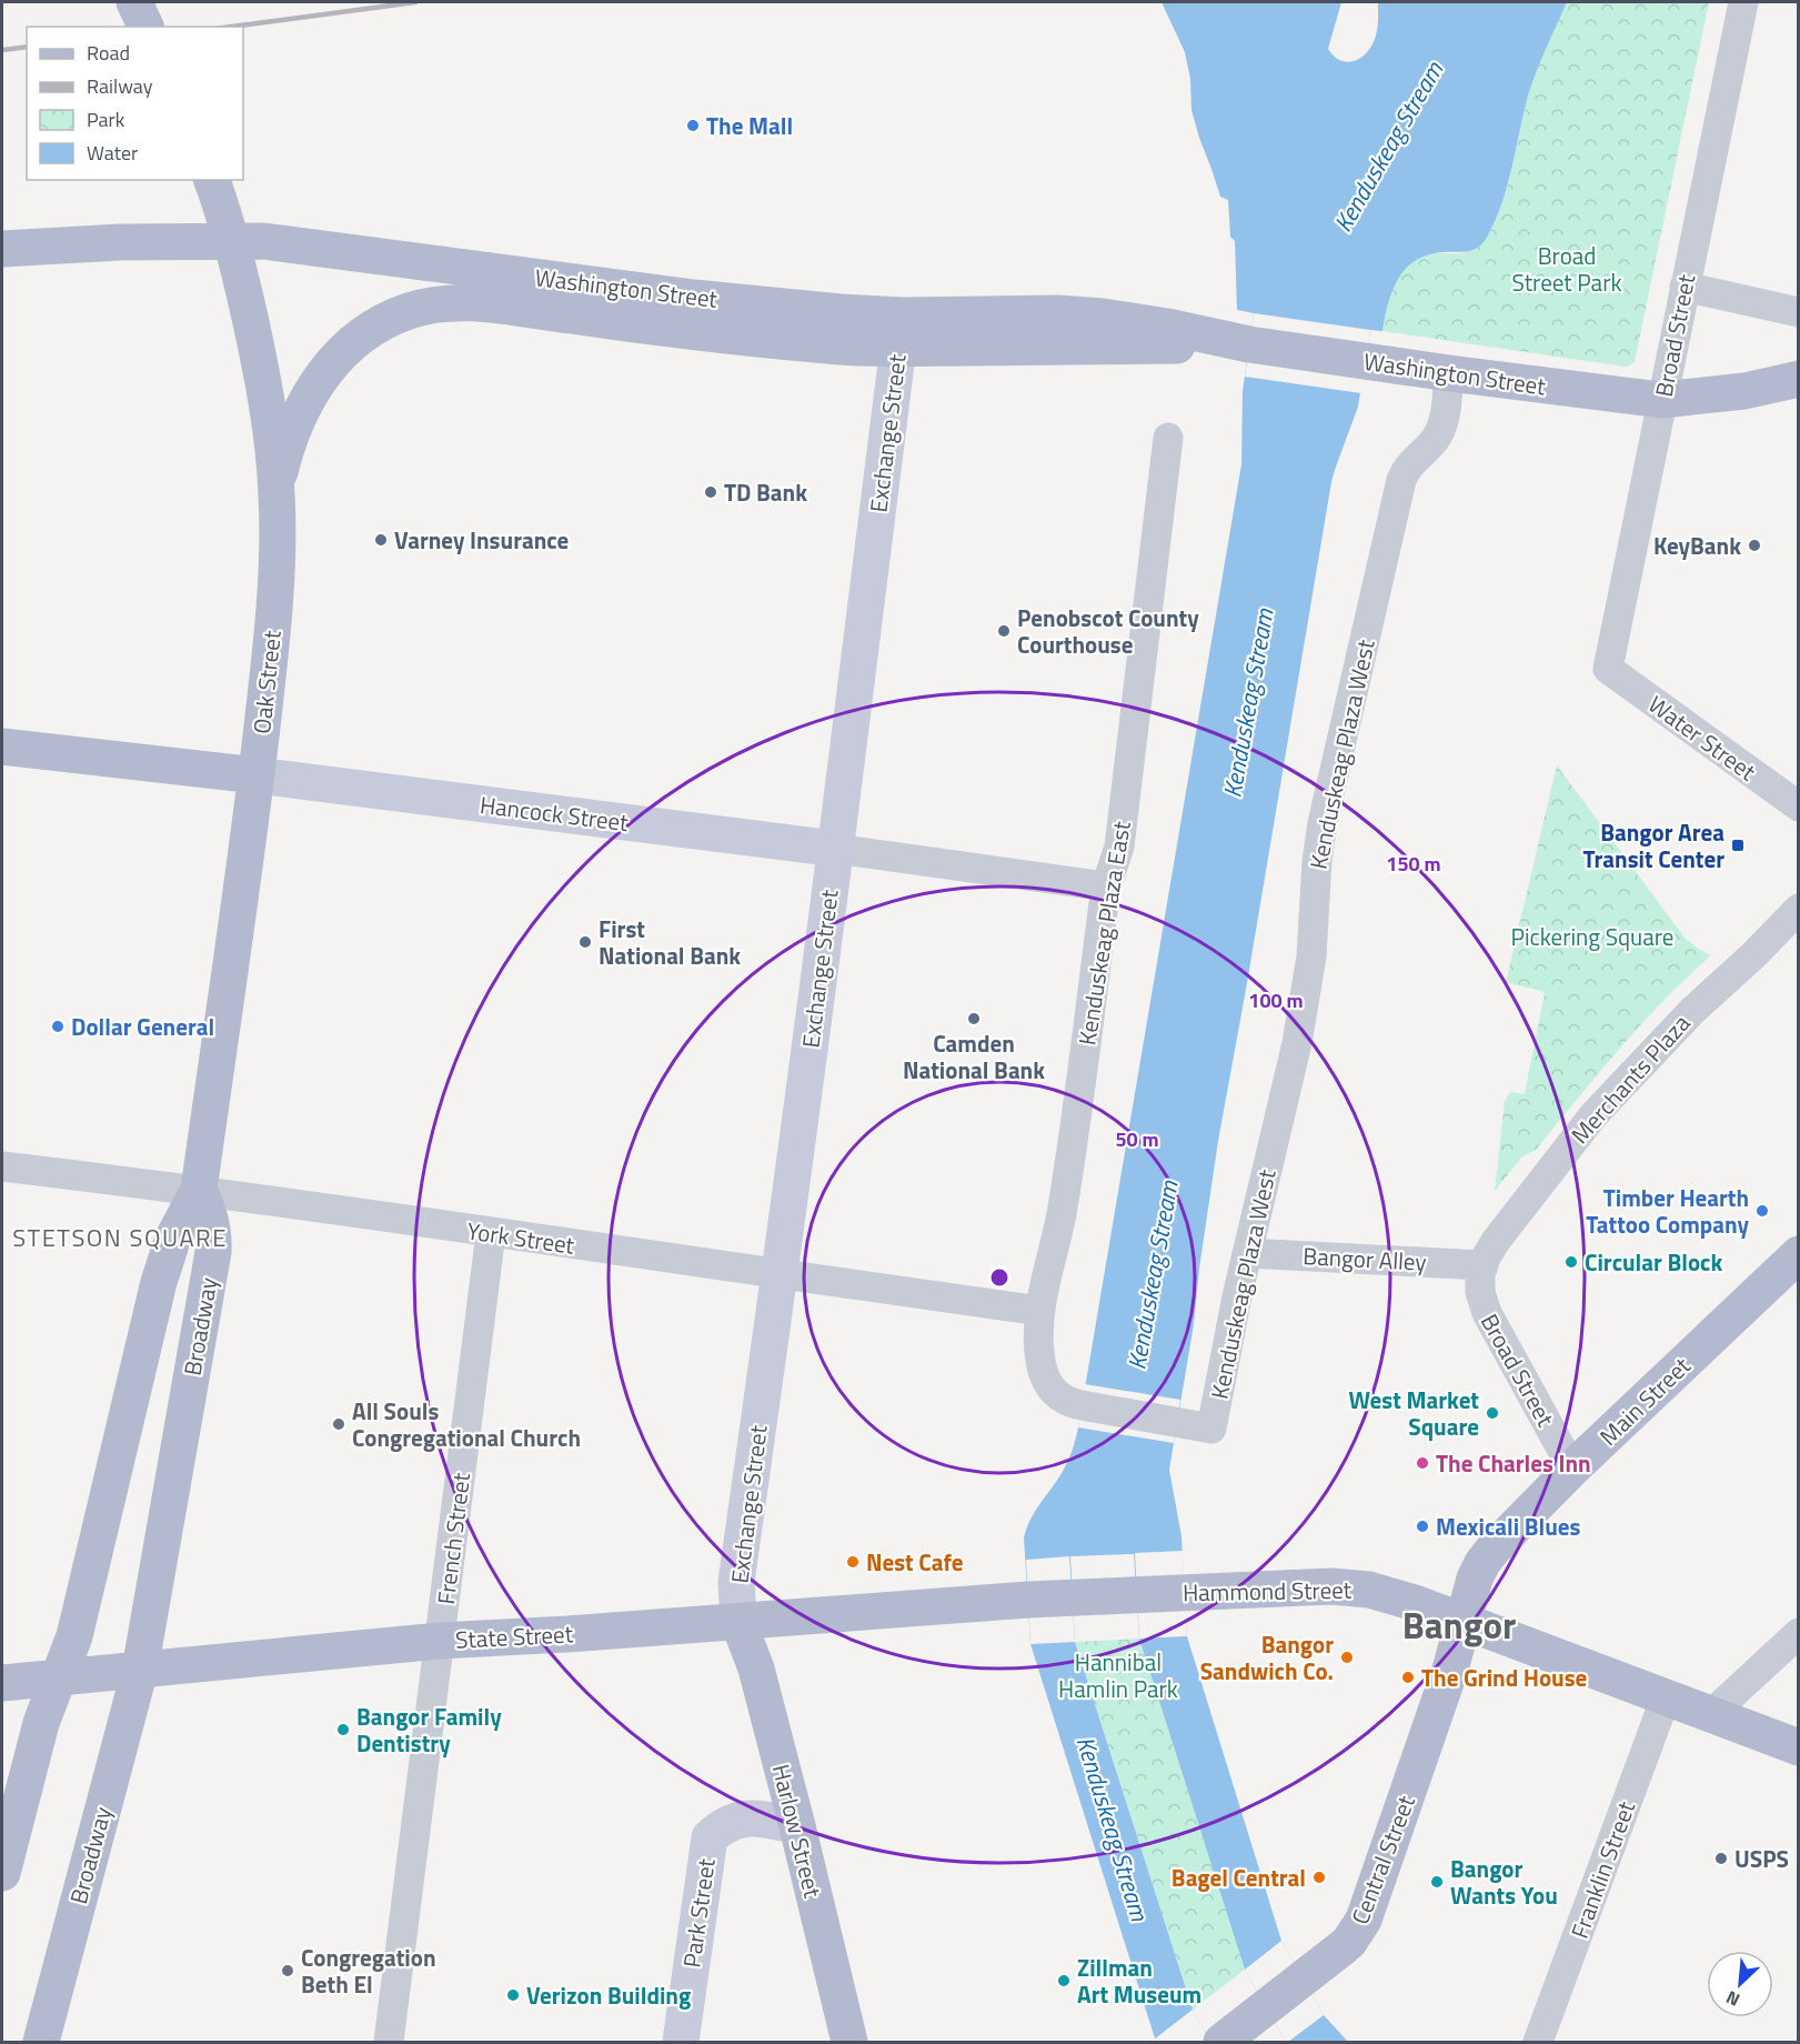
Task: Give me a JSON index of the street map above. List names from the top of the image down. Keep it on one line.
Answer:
{"streets":{"main road":["Washington Street","Oak Street","Hancock Street","Broadway","Main Street","Hammond Street","State Street","Harlow Street","Central Street"],"street":["Broad Street","Exchange Street","Water Street","Kenduskeag Plaza West","Kenduskeag Plaza East","Merchants Plaza","York Street","Bangor Alley","French Street","Franklin Street","Park Street"]},"crossings":[["Washington Street","Broad Street"],["Washington Street","Exchange Street"],["Washington Street","Oak Street"],["Washington Street","Kenduskeag Plaza West"],["Broad Street","Water Street"],["Broad Street","Merchants Plaza"],["Broad Street","Bangor Alley"],["Broad Street","Main Street"],["Exchange Street","Hancock Street"],["Exchange Street","York Street"],["Exchange Street","State Street"],["Exchange Street","Harlow Street"],["Oak Street","Hancock Street"],["Oak Street","York Street"],["Oak Street","Broadway"],["Kenduskeag Plaza West","Kenduskeag Plaza East"],["Kenduskeag Plaza West","Bangor Alley"],["Hancock Street","Kenduskeag Plaza East"],["Kenduskeag Plaza East","York Street"],["Merchants Plaza","Bangor Alley"],["York Street","Broadway"],["York Street","French Street"],["Broadway","State Street"],["Main Street","Hammond Street"],["Main Street","Central Street"],["French Street","State Street"],["Hammond Street","State Street"],["Hammond Street","Central Street"],["Hammond Street","Franklin Street"],["State Street","Harlow Street"],["Harlow Street","Park Street"]],"districts":["STETSON SQUARE","Bangor"],"water":["Kenduskeag Stream"],"parks":["Broad Street Park","Pickering Square","Hannibal Hamlin Park"],"places":{"other":["The Mall","TD Bank","Varney Insurance","KeyBank","Penobscot County Courthouse","First National Bank","Camden National Bank","Dollar General","Timber Hearth Tattoo Company","Circular Block","West Market Square","All Souls Congregational Church","The Charles Inn","Mexicali Blues","Nest Cafe","Bangor Sandwich Co.","The Grind House","Bangor Family Dentistry","USPS","Bagel Central","Bangor Wants You","Congregation Beth El","Zillman Art Museum","Verizon Building"],"transit":["Bangor Area Transit Center"]},"legend":["Road","Railway","Park","Water"],"north":"bottom left","rings":["150 m","100 m","50 m"]}
